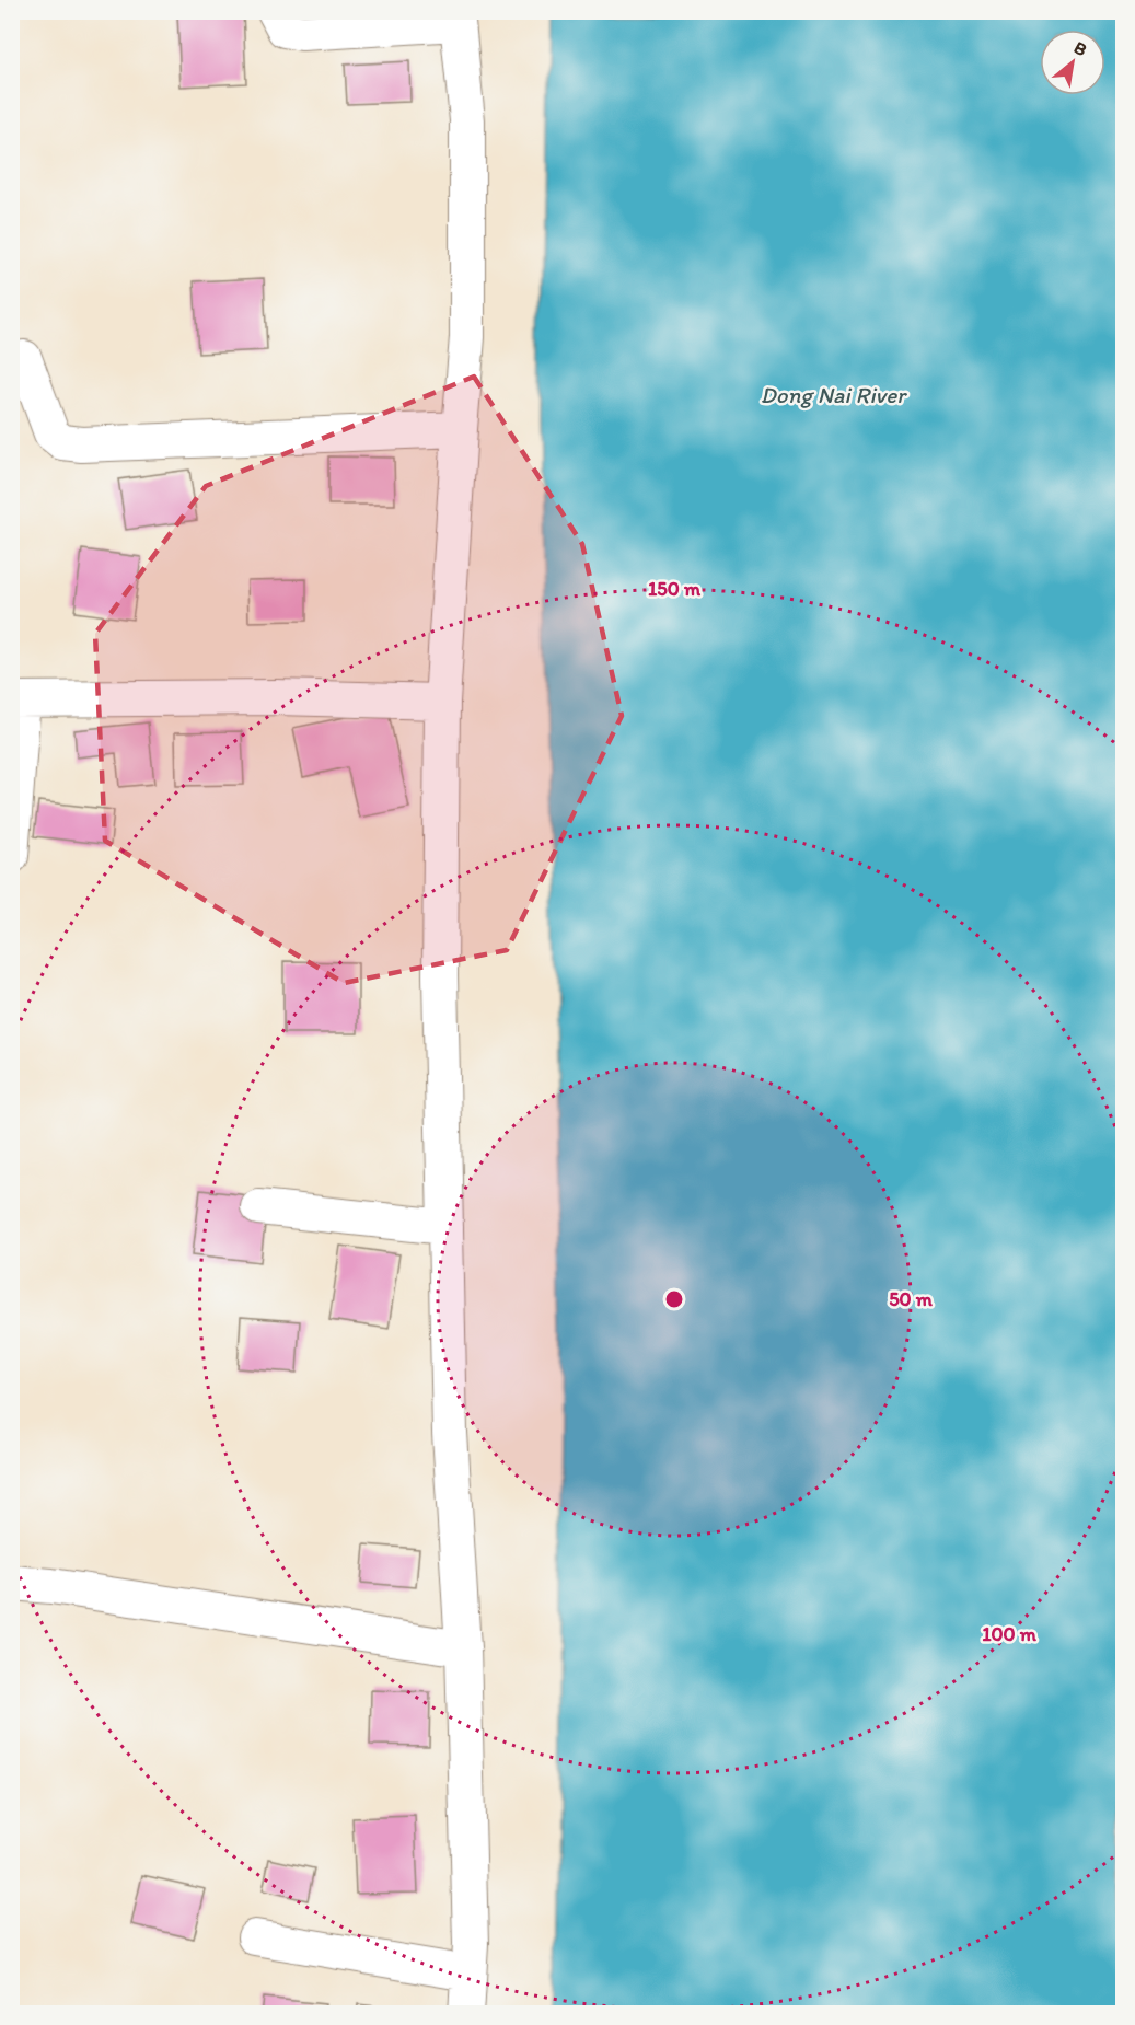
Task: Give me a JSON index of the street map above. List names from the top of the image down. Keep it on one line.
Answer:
{"water":["Dong Nai River"],"north":"top right","rings":["150 m","50 m","100 m"]}
